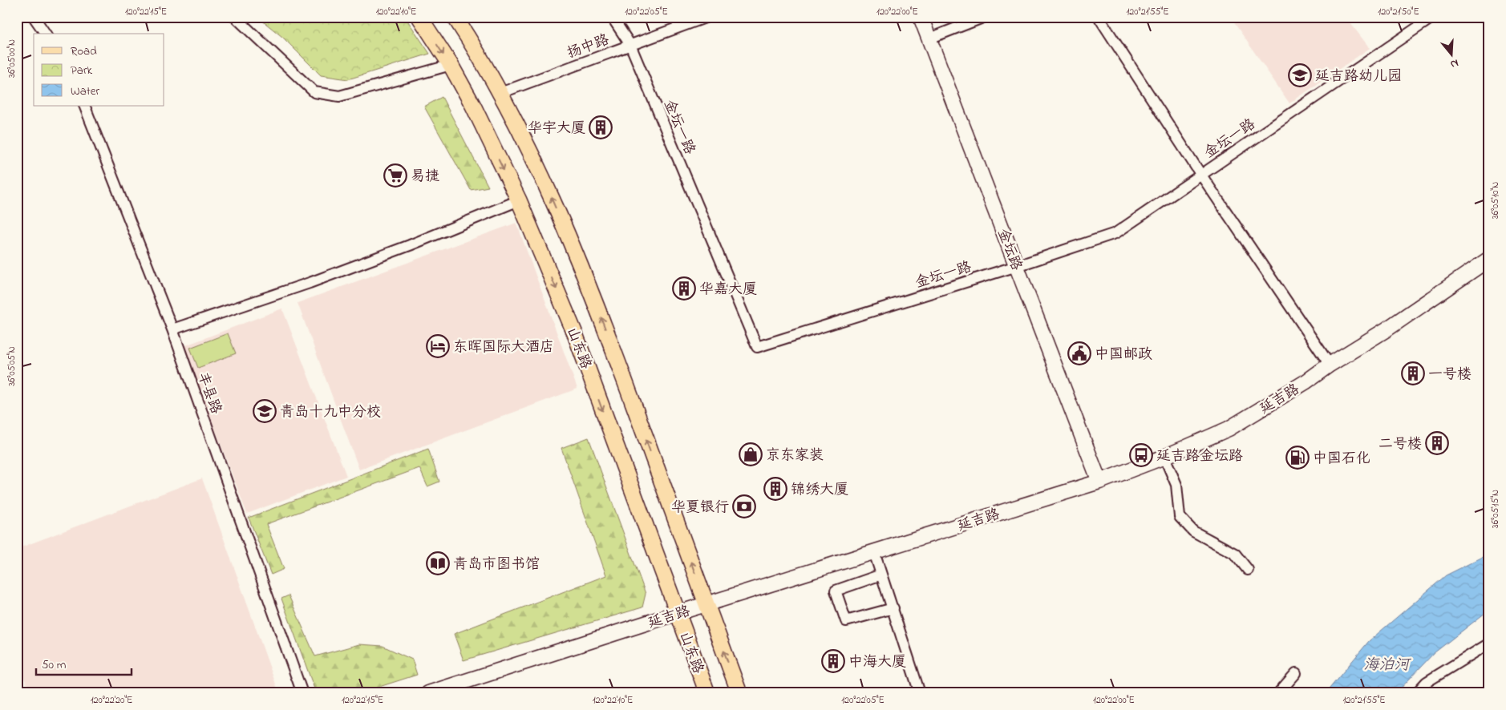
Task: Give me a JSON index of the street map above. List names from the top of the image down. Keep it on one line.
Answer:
{"streets":{"main road":["金坛路","山东路","延吉路"],"street":["扬中路","金坛一路","丰县路"]},"crossings":[["扬中路","金坛一路"],["金坛一路","金坛路"],["金坛路","延吉路"],["山东路","延吉路"]],"water":["海泊河"],"places":{"school or university":["延吉路幼儿园","青岛十九中分校"],"building":["华宇大厦","华嘉大厦","一号楼","二号楼","锦绣大厦","中海大厦"],"supermarket":["易捷"],"hotel":["东晖国际大酒店"],"public building":["中国邮政"],"shop":["京东家装"],"bus stop":["延吉路金坛路"],"fuel station":["中国石化"],"bank":["华夏银行"],"library":["青岛市图书馆"]},"legend":["Road","Park","Water"],"scale_bar":"50 m","north":"bottom","coordinates":["120°22'15\"E","120°22'10\"E","120°22'05\"E","120°22'00\"E","120°21'55\"E","120°21'50\"E","36°05'00\"N","36°05'10\"N","36°05'05\"N","36°05'15\"N","120°22'20\"E"]}
